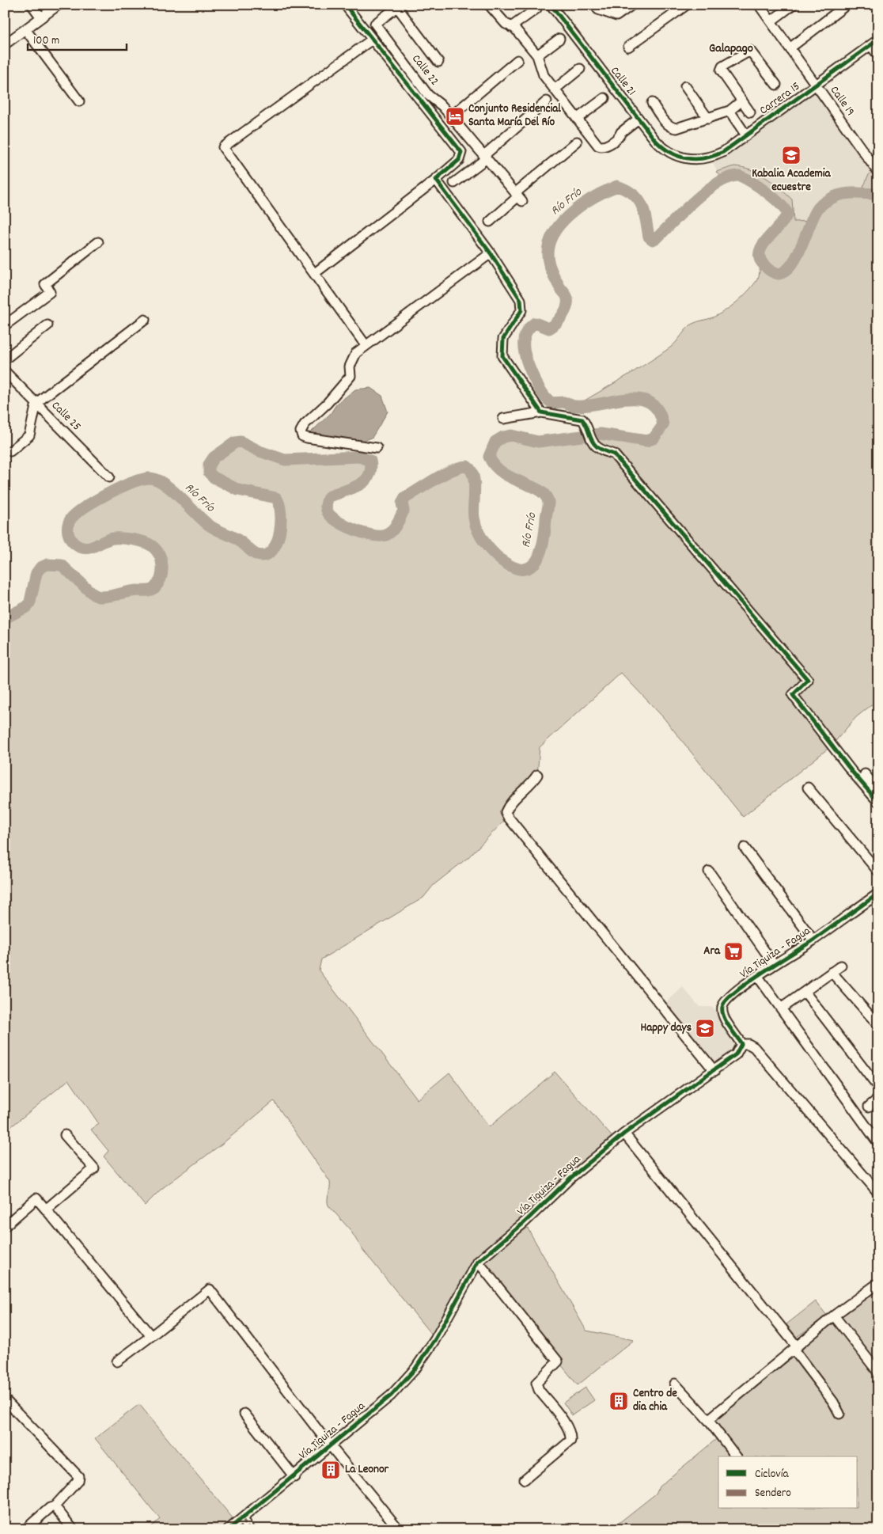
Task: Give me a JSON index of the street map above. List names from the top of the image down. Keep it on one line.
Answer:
{"streets":{"street":["Calle 22","Calle 21","Carrera 15","Calle 19","Calle 25","Vía Tiquiza - Fagua"]},"crossings":[["Calle 21","Carrera 15"],["Carrera 15","Calle 19"]],"districts":["Galapago"],"water":["Río Frío"],"places":{"hotel":["Conjunto Residencial Santa María Del Río"],"school or university":["Kabalia Academia ecuestre","Happy days"],"supermarket":["Ara"],"building":["Centro de dia chia","La Leonor"]},"legend":["Ciclovía","Sendero"],"scale_bar":"100 m"}
